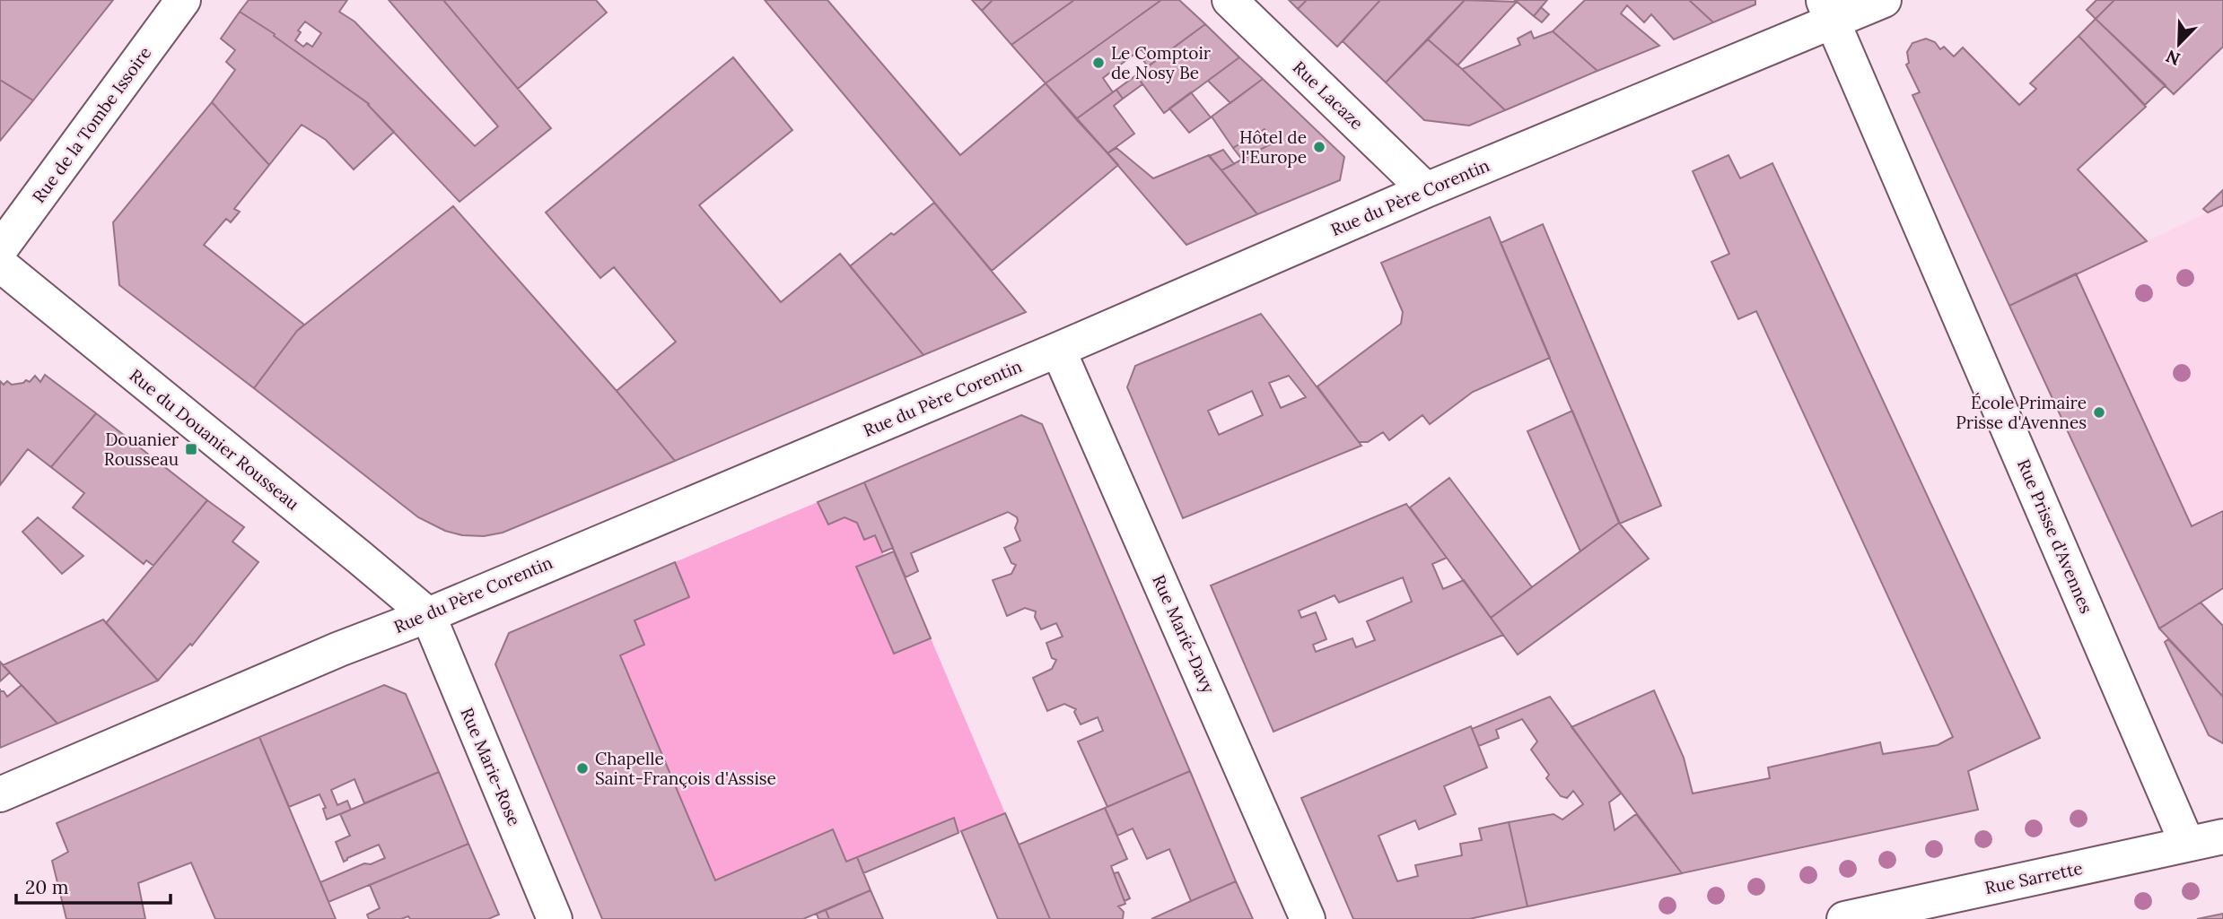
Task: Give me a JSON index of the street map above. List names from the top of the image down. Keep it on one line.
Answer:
{"streets":{"street":["Rue Lacaze","Rue de la Tombe Issoire","Rue du Père Corentin","Rue du Douanier Rousseau","Rue Prisse d'Avennes","Rue Marié-Davy","Rue Marie-Rose","Rue Sarrette"]},"crossings":[["Rue Lacaze","Rue du Père Corentin"],["Rue du Père Corentin","Rue du Douanier Rousseau"],["Rue du Père Corentin","Rue Prisse d'Avennes"],["Rue du Père Corentin","Rue Marié-Davy"],["Rue du Père Corentin","Rue Marie-Rose"],["Rue du Douanier Rousseau","Rue Marie-Rose"],["Rue Prisse d'Avennes","Rue Sarrette"]],"places":{"other":["Le Comptoir de Nosy Be","Hôtel de l'Europe","École Primaire Prisse d'Avennes","Chapelle Saint-François d'Assise"],"transit":["Douanier Rousseau"]},"scale_bar":"20 m","north":"bottom left"}
